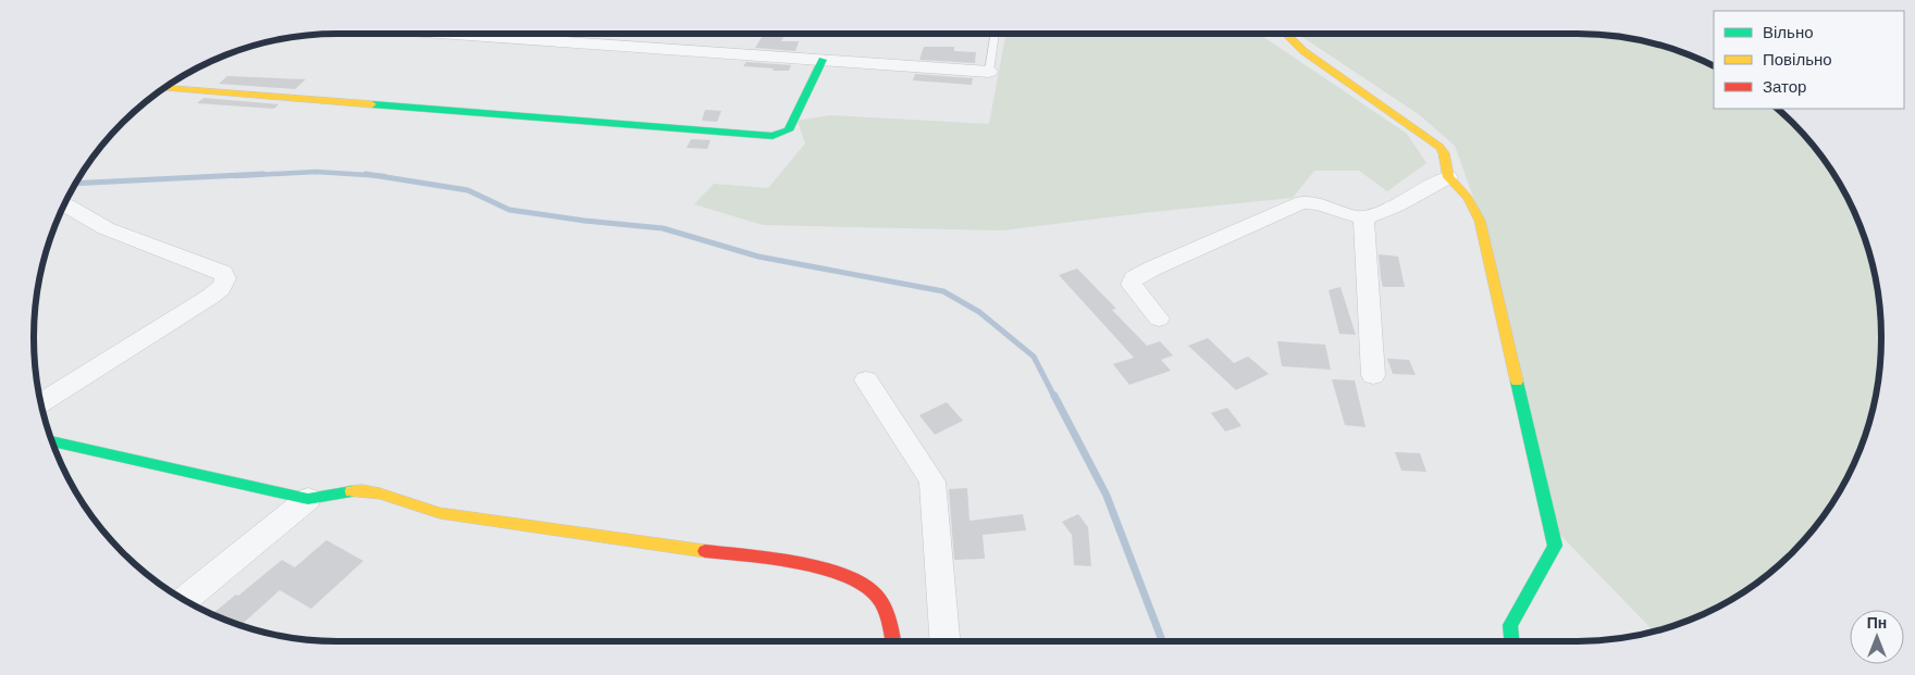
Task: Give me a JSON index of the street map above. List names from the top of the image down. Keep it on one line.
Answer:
{"legend":["Вільно","Повільно","Затор"],"north":"top"}
